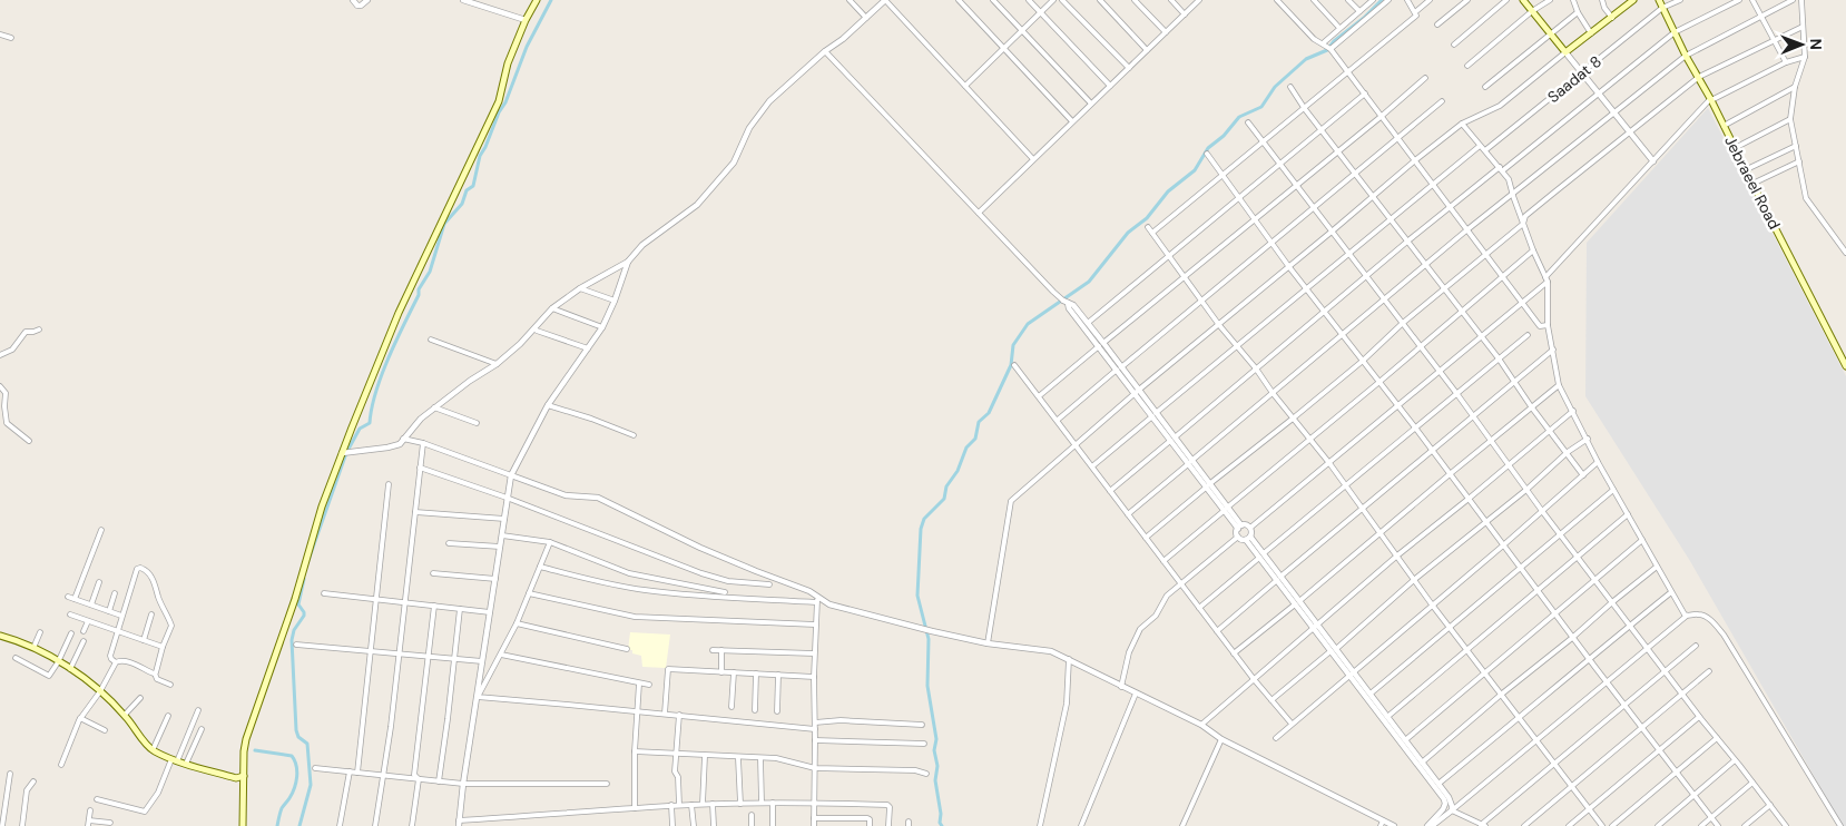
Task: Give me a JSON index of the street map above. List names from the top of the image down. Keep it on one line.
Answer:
{"streets":{"main road":["Jebraeel Road"],"street":["Saadat 8"]},"crossings":[["Saadat 8","Jebraeel Road"]],"north":"right"}
